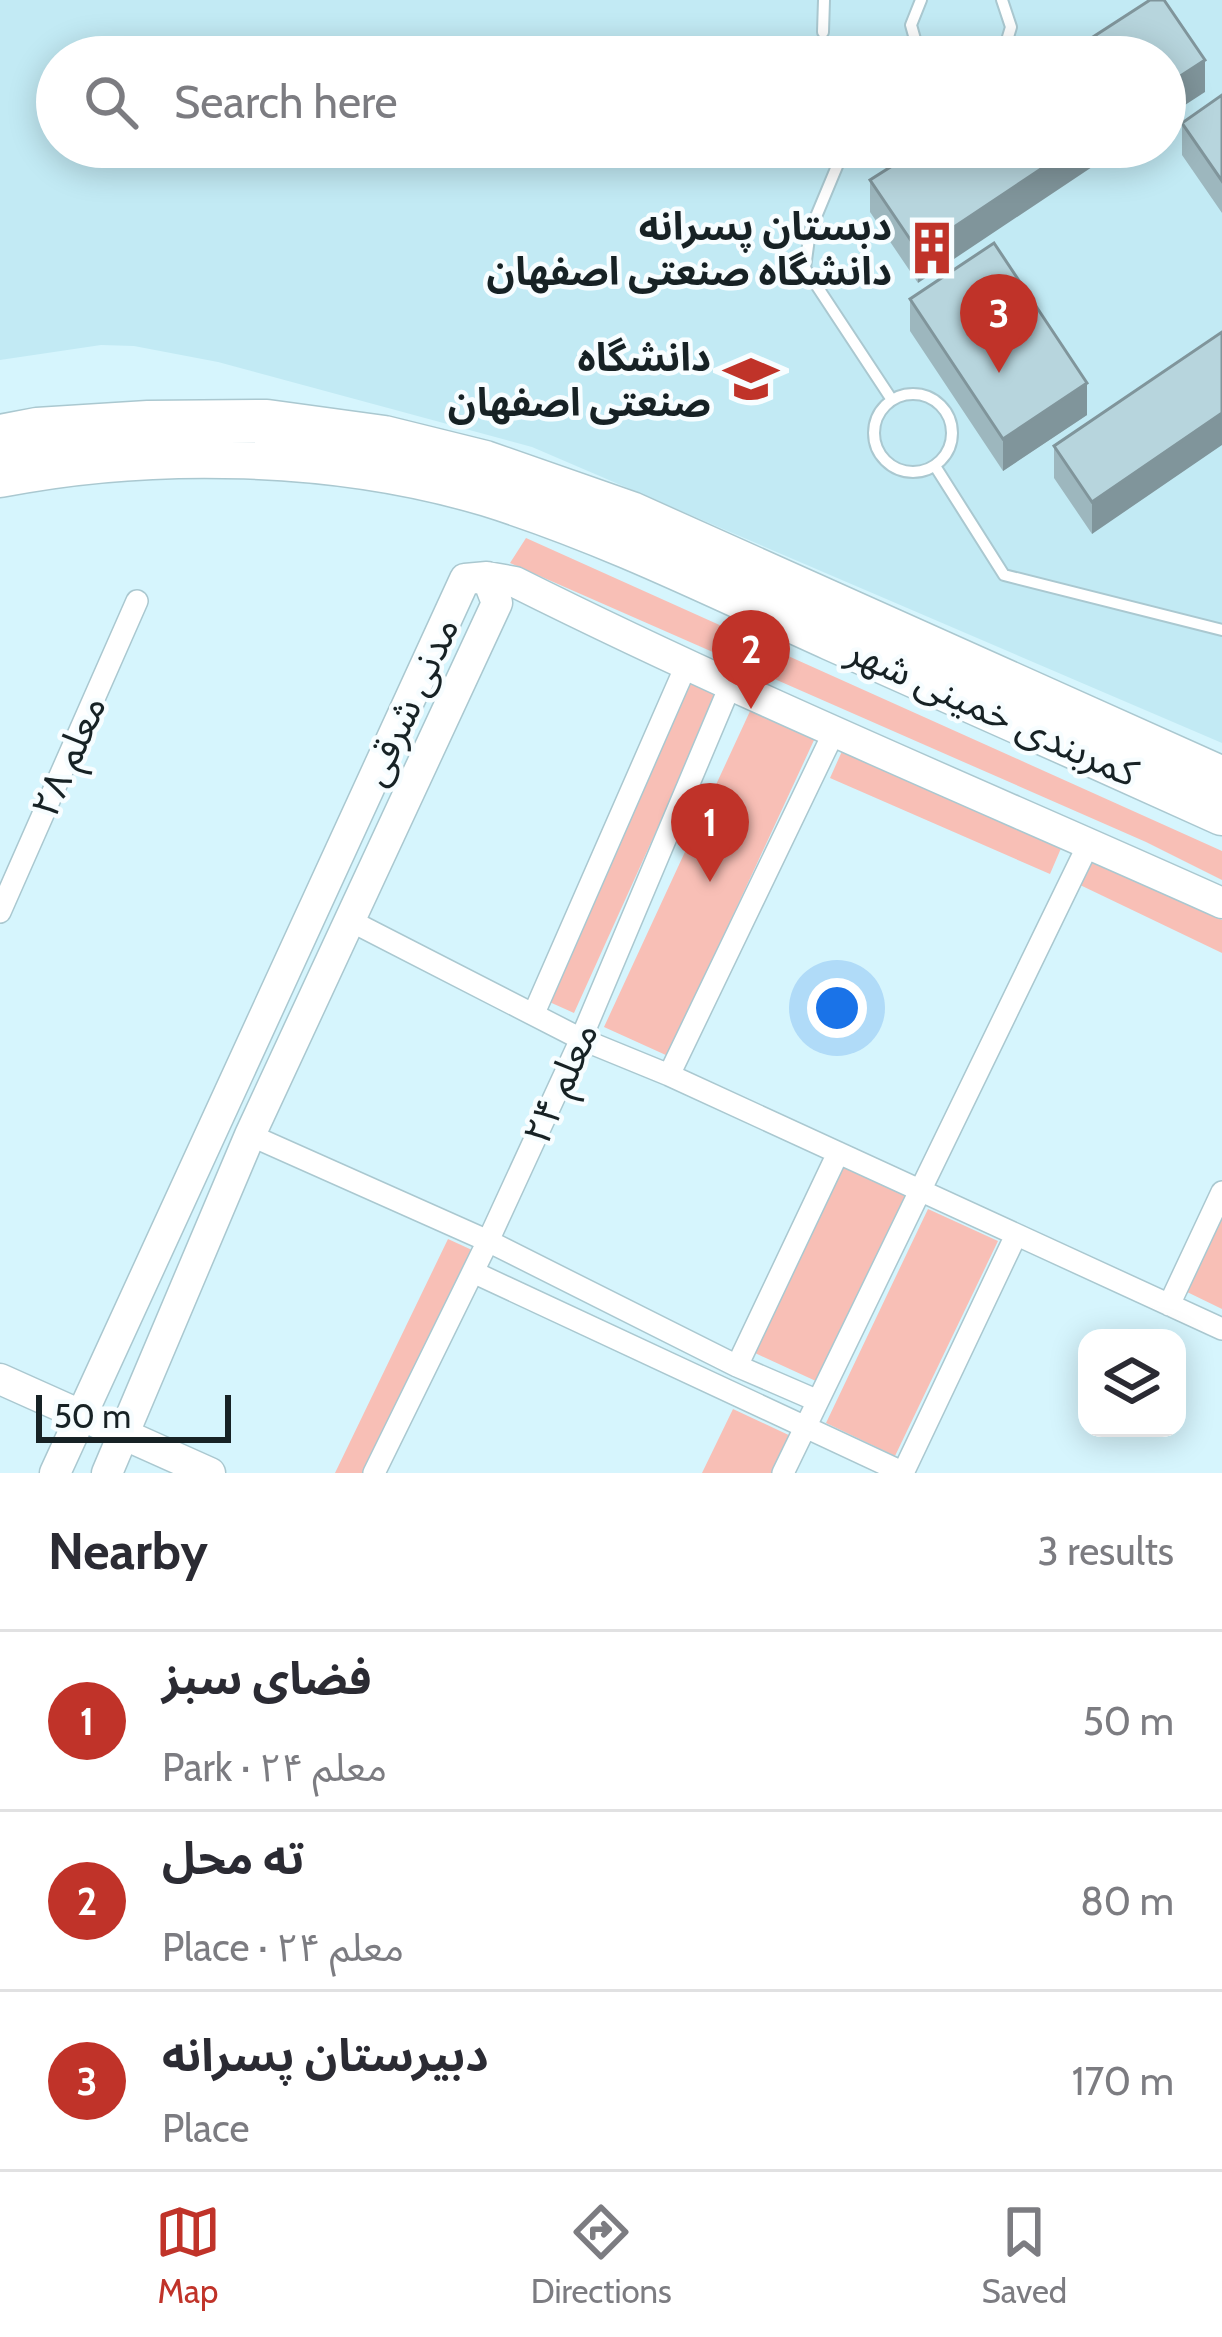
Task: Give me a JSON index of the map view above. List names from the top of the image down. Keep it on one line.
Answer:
{"streets":{"highway":["کمربندی خمینی شهر"],"street":["مدنی شرقی","معلم ۲۸","معلم ۲۴"]},"places":{"building":["دبستان پسرانه دانشگاه صنعتی اصفهان"],"school or university":["دانشگاه صنعتی اصفهان"]},"scale_bar":"50 m","page":{"search":"Search here","pins":["3","2","1"],"scale":"50 m","heading":["Nearby","3 results"],"list":[{"mark":"1","name":"فضای سبز","note":"Park · معلم ۲۴","value":"50 m"},{"mark":"2","name":"ته محل","note":"Place · معلم ۲۴","value":"80 m"},{"mark":"3","name":"دبیرستان پسرانه","note":"Place","value":"170 m"}],"nav":["Map","Directions","Saved"]}}
